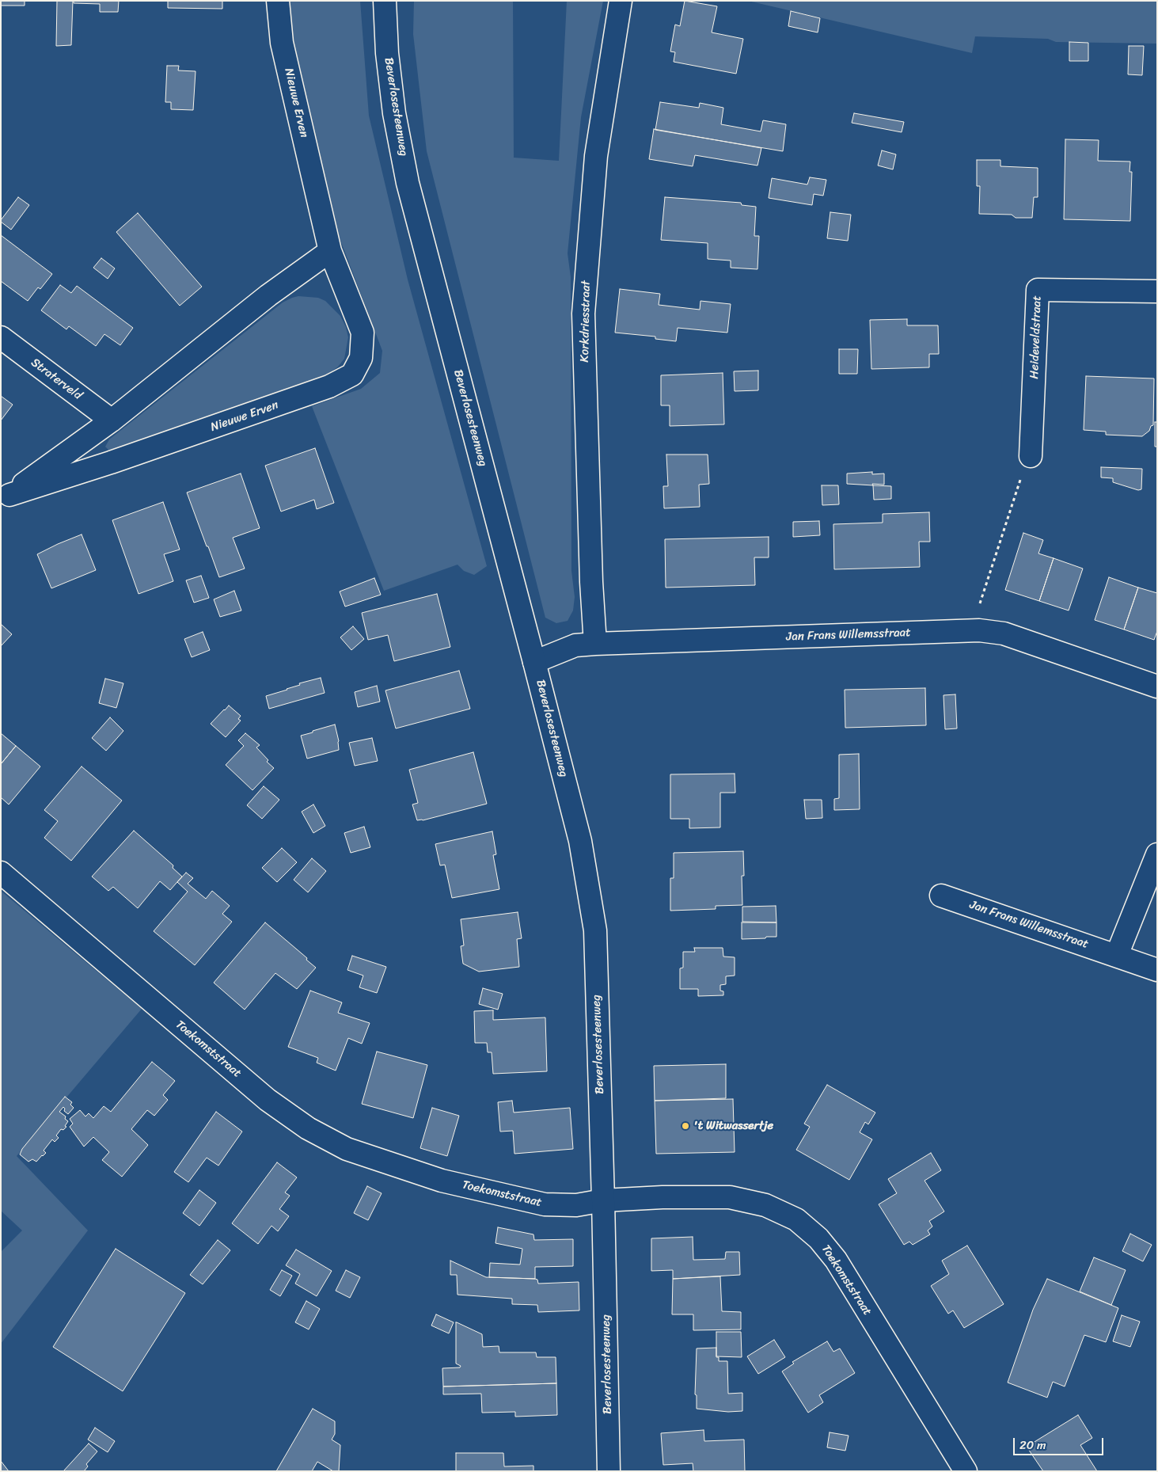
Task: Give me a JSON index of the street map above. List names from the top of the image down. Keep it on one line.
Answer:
{"streets":{"street":["Nieuwe Erven","Beverlosesteenweg","Korkdriesstraat","Heideveldstraat","Straterveld","Jan Frans Willemsstraat","Toekomststraat"]},"crossings":[["Nieuwe Erven","Straterveld"],["Beverlosesteenweg","Jan Frans Willemsstraat"],["Beverlosesteenweg","Toekomststraat"],["Korkdriesstraat","Jan Frans Willemsstraat"]],"places":["'t Witwassertje"],"scale_bar":"20 m"}
